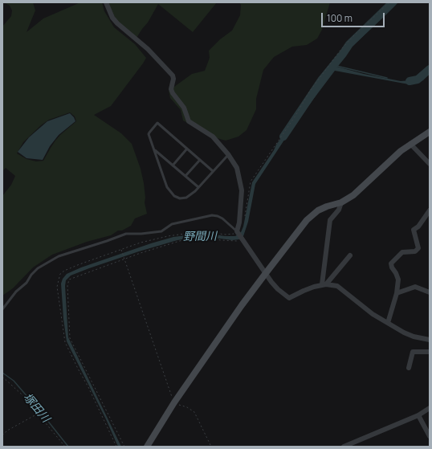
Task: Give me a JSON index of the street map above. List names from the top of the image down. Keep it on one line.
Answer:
{"water":["野間川","塚田川"],"scale_bar":"100 m"}
